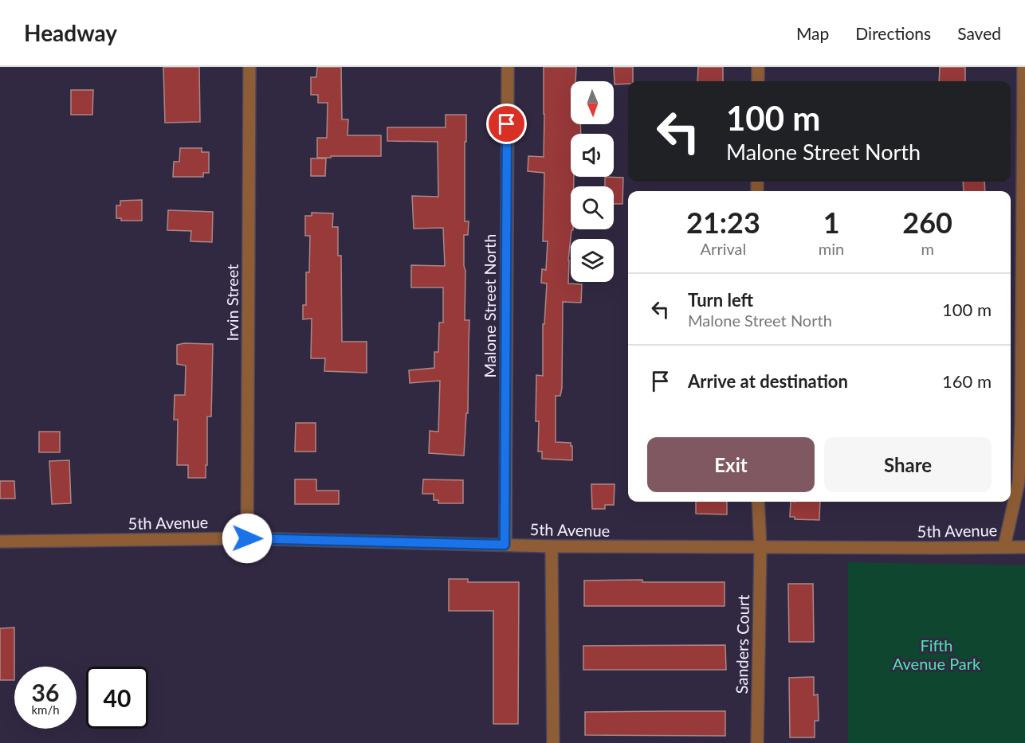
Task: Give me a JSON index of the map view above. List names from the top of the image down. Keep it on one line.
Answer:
{"streets":{"street":["Irvin Street","Malone Street North","5th Avenue","Sanders Court"]},"crossings":[["Irvin Street","5th Avenue"],["Malone Street North","5th Avenue"],["5th Avenue","Sanders Court"]],"parks":["Fifth Avenue Park"],"north":"bottom","page":{"header":"Headway","nav":["Map","Directions","Saved"],"turn":["100 m","Malone Street North"],"eta":["21:23","Arrival","1","min","260","m"],"list":[{"name":"Turn left","note":"Malone Street North","value":"100 m"},{"name":"Arrive at destination","value":"160 m"}],"buttons":["Exit","Share"],"speed":"36 km/h","limit":"40"}}
